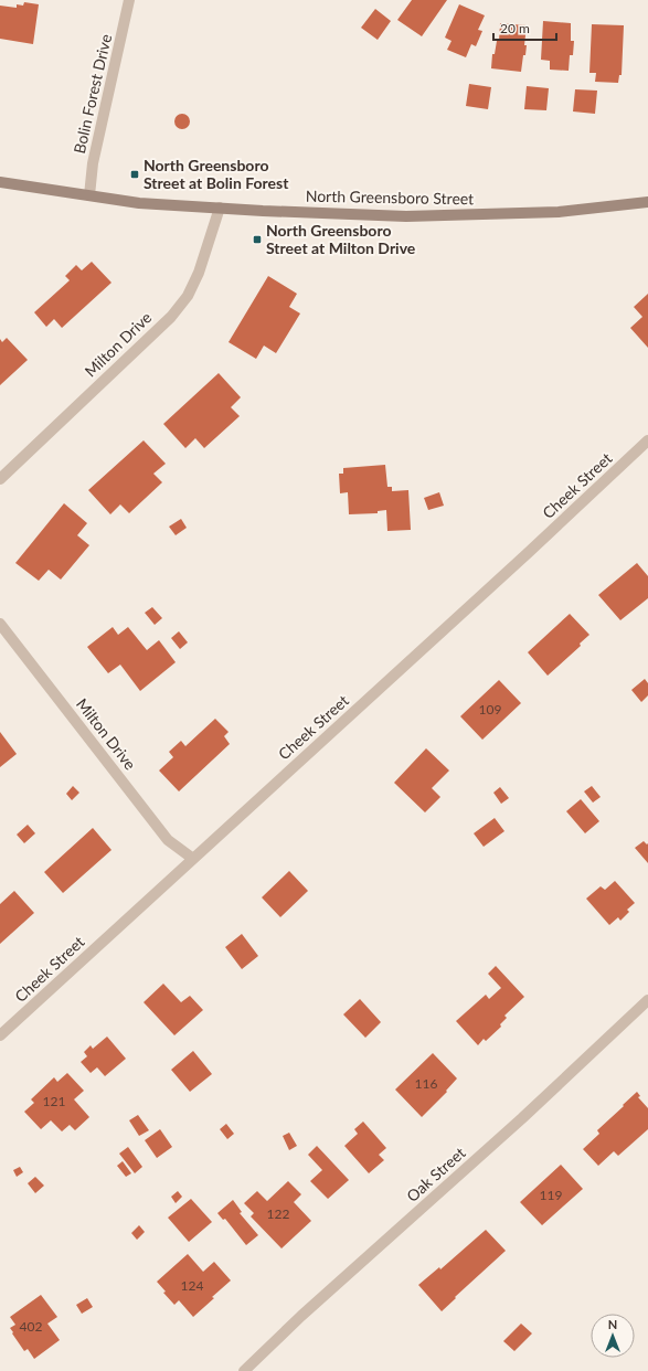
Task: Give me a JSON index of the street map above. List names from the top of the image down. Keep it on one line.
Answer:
{"streets":{"main road":["North Greensboro Street"],"street":["Bolin Forest Drive","Milton Drive","Cheek Street","Oak Street"]},"crossings":[["Bolin Forest Drive","North Greensboro Street"],["North Greensboro Street","Milton Drive"],["Milton Drive","Cheek Street"]],"places":{"transit":["North Greensboro Street at Bolin Forest","North Greensboro Street at Milton Drive"]},"house_numbers":["109","116","121","119","122","124","402"],"scale_bar":"20 m","north":"top"}
